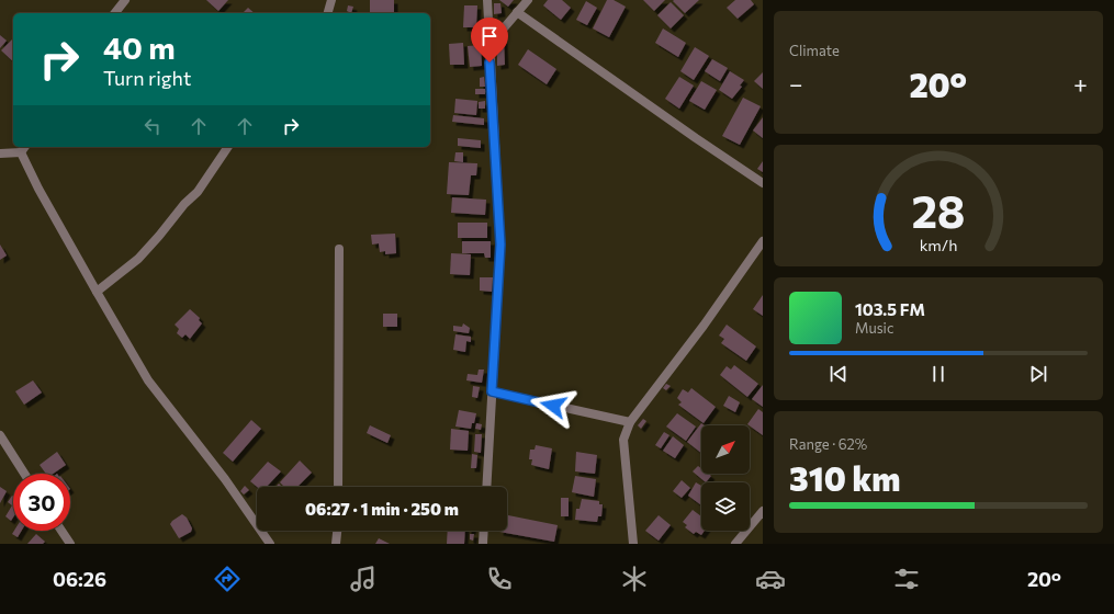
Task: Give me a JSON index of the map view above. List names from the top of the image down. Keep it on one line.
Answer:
{"north":"top right","page":{"tile":["Climate",["Range · 62%","310 km"]],"turn":["40 m","Turn right"],"heat":["−","20°","+"],"song":["103.5 FM","Music"],"limit":"30","trip":"06:27 · 1 min · 250 m","tabs":["06:26","20°"],"gauge":["28","km/h"]}}
